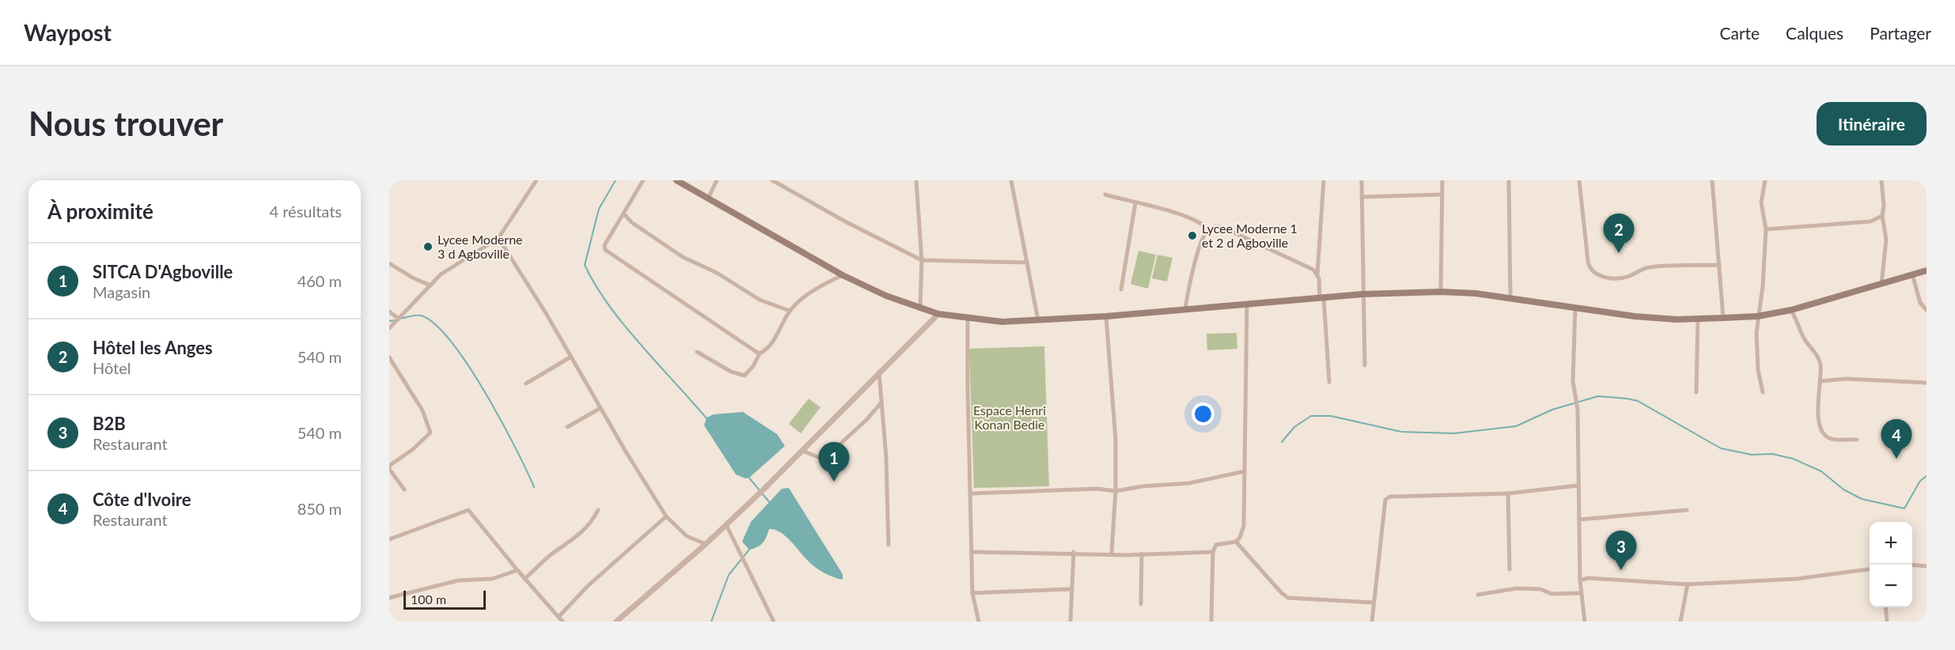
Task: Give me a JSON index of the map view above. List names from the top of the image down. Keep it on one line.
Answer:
{"parks":["Espace Henri Konan Bedie"],"places":["Lycee Moderne 1 et 2 d Agboville","Lycee Moderne 3 d Agboville"],"scale_bar":"100 m","page":{"header":"Waypost","nav":["Carte","Calques","Partager"],"buttons":"Itinéraire","title":"Nous trouver","heading":["À proximité","4 résultats"],"pins":["2","4","1","3"],"list":[{"mark":"1","name":"SITCA D'Agboville","note":"Magasin","value":"460 m"},{"mark":"2","name":"Hôtel les Anges","note":"Hôtel","value":"540 m"},{"mark":"3","name":"B2B","note":"Restaurant","value":"540 m"},{"mark":"4","name":"Côte d'Ivoire","note":"Restaurant","value":"850 m"}],"map_buttons":["+","−"],"scale":"100 m"}}
